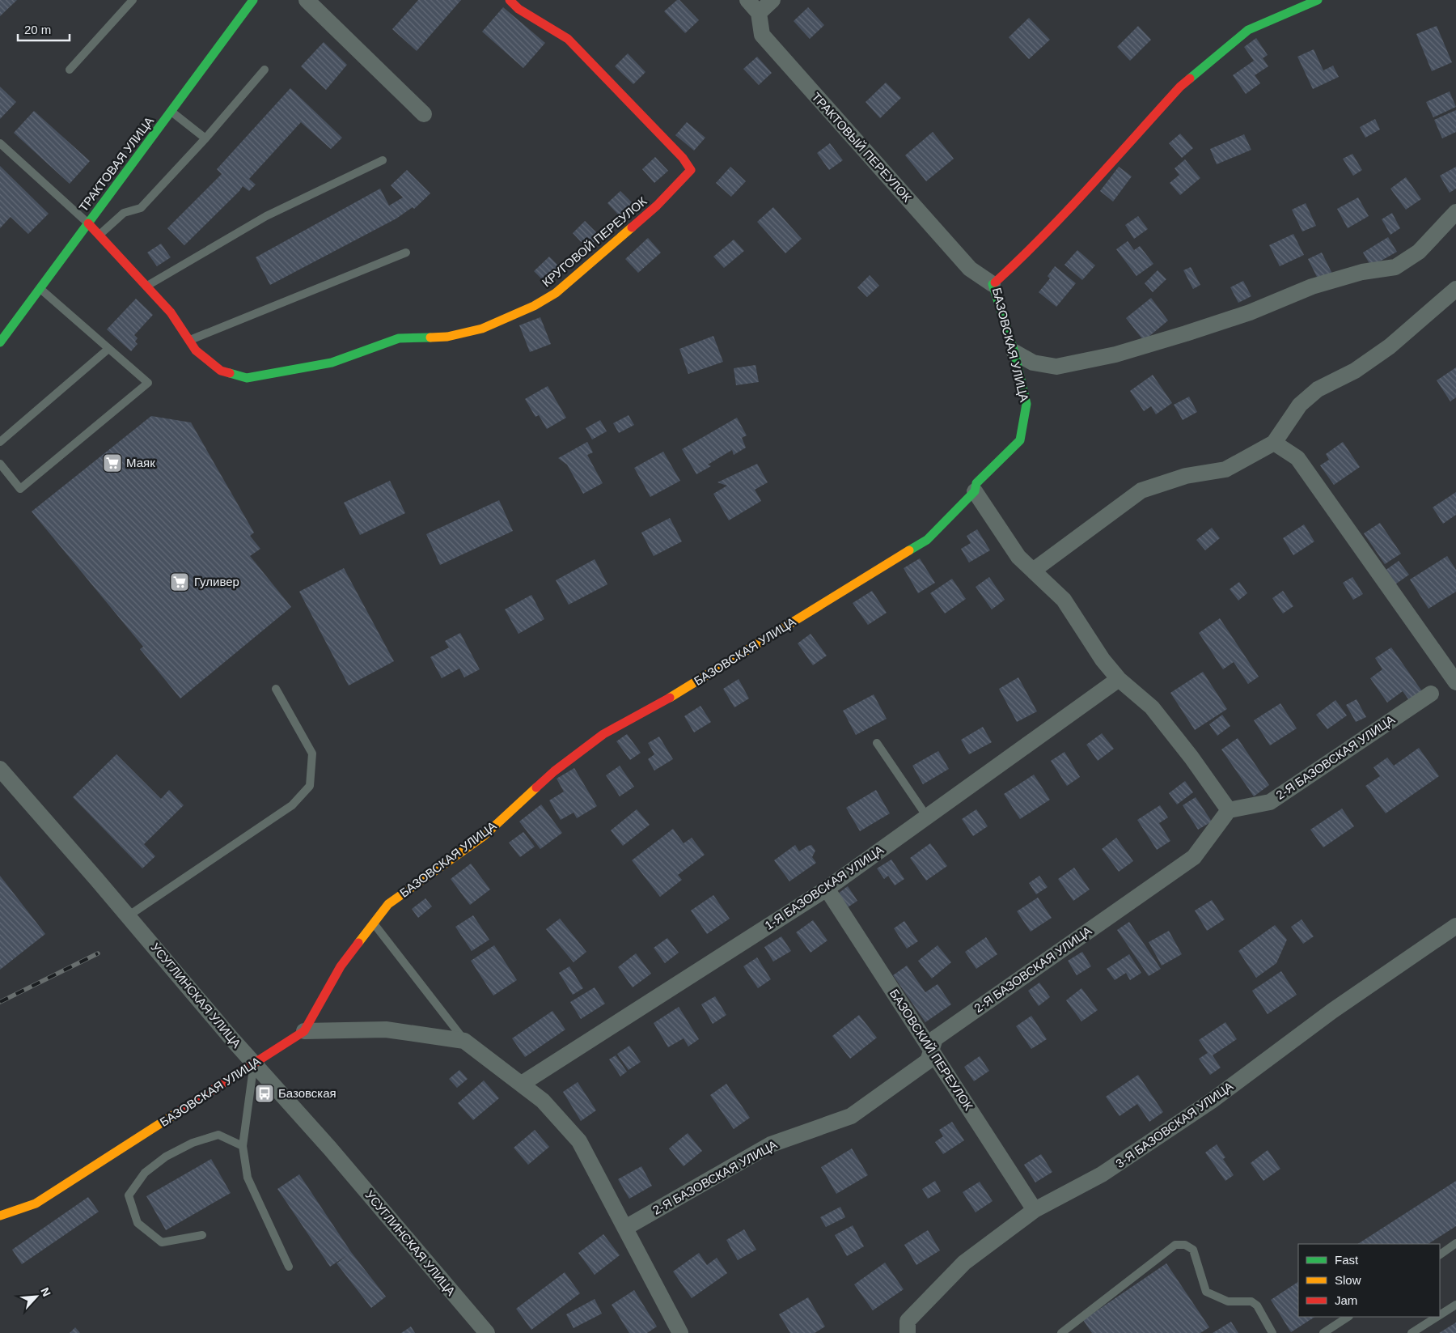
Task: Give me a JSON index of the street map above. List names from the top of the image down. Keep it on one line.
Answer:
{"streets":{"street":["ТРАКТОВЫЙ ПЕРЕУЛОК","ТРАКТОВАЯ УЛИЦА","КРУГОВОЙ ПЕРЕУЛОК","БАЗОВСКАЯ УЛИЦА","2-Я БАЗОВСКАЯ УЛИЦА","1-Я БАЗОВСКАЯ УЛИЦА","УСУГЛИНСКАЯ УЛИЦА","БАЗОВСКИЙ ПЕРЕУЛОК","3-Я БАЗОВСКАЯ УЛИЦА"]},"crossings":[["ТРАКТОВЫЙ ПЕРЕУЛОК","БАЗОВСКАЯ УЛИЦА"],["ТРАКТОВАЯ УЛИЦА","КРУГОВОЙ ПЕРЕУЛОК"],["БАЗОВСКАЯ УЛИЦА","УСУГЛИНСКАЯ УЛИЦА"],["2-Я БАЗОВСКАЯ УЛИЦА","БАЗОВСКИЙ ПЕРЕУЛОК"],["1-Я БАЗОВСКАЯ УЛИЦА","БАЗОВСКИЙ ПЕРЕУЛОК"],["БАЗОВСКИЙ ПЕРЕУЛОК","3-Я БАЗОВСКАЯ УЛИЦА"]],"places":{"supermarket":["Маяк","Гуливер"],"bus stop":["Базовская"]},"legend":["Fast","Slow","Jam"],"scale_bar":"20 m","north":"top right"}
